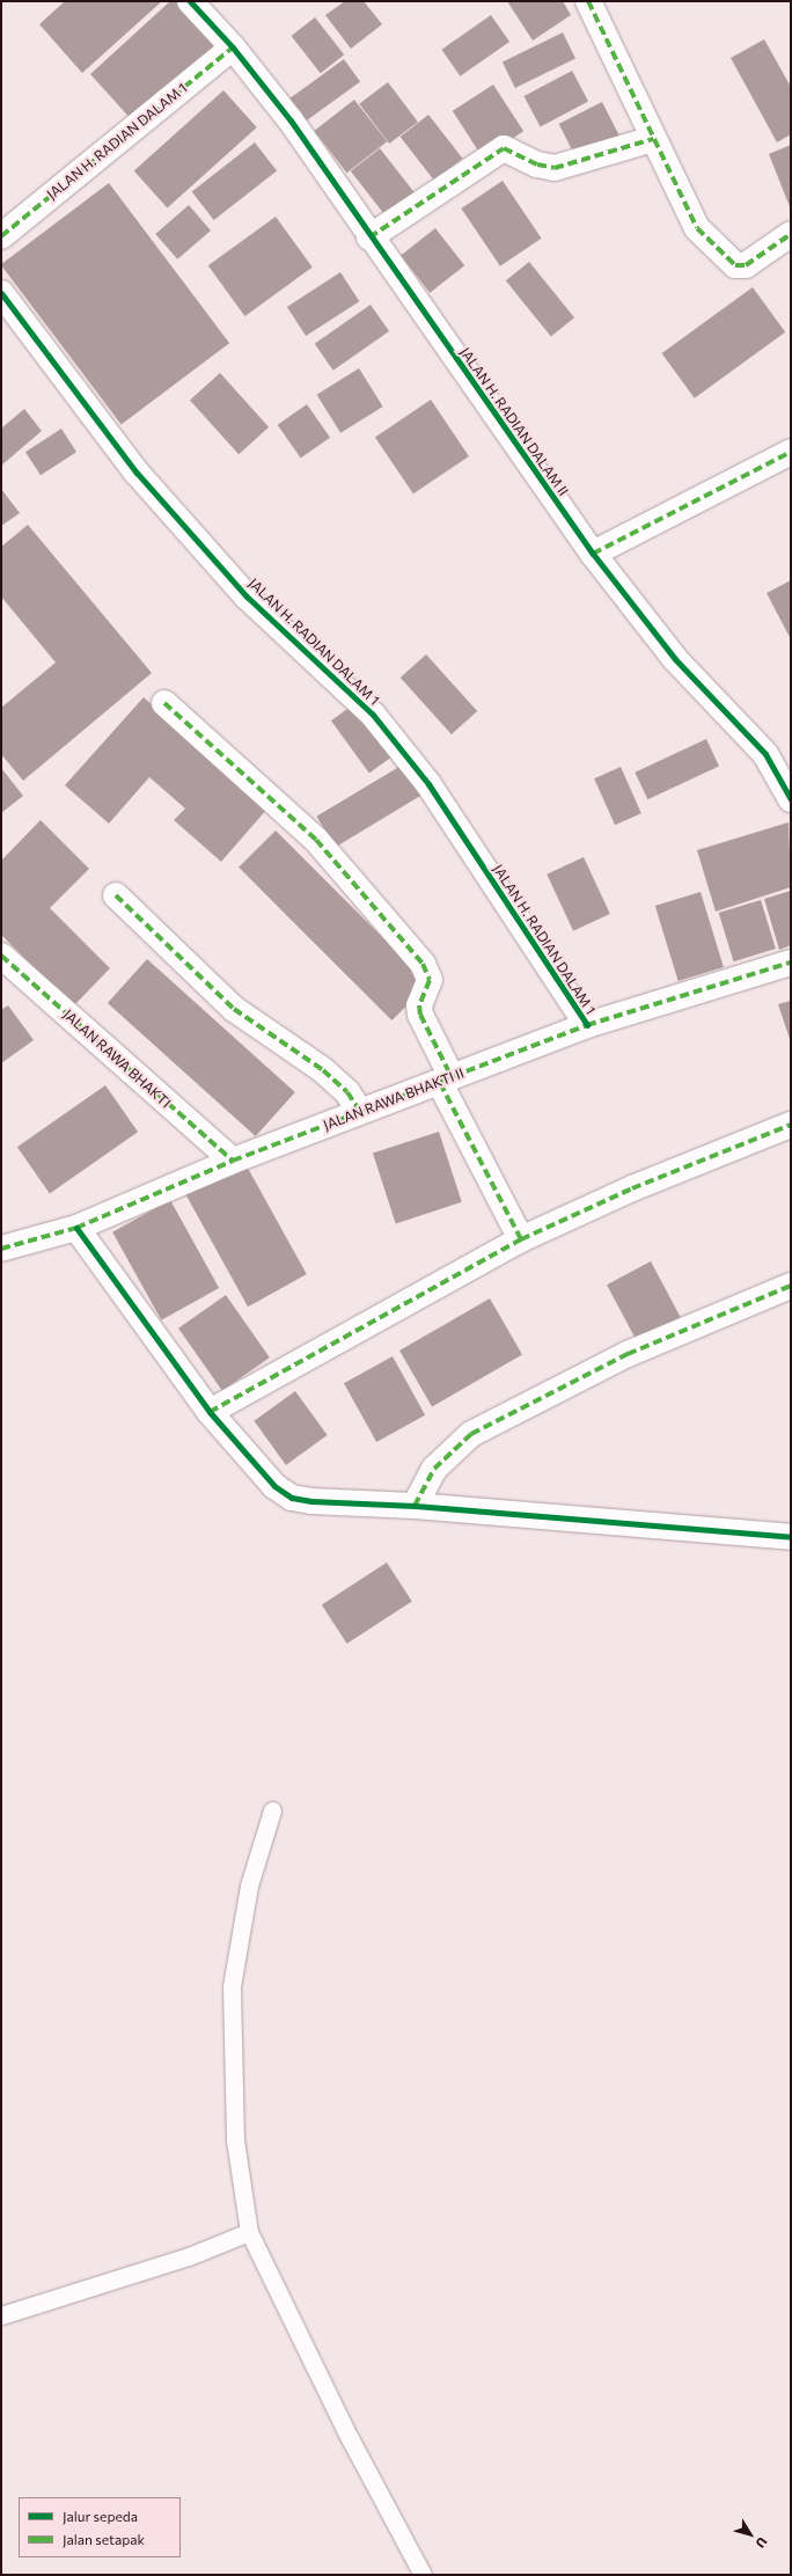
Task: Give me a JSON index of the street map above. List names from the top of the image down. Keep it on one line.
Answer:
{"streets":{"street":["JALAN H. RADIAN DALAM 1","JALAN H. RADIAN DALAM II","JALAN RAWA BHAKTI","JALAN RAWA BHAKTI II"]},"crossings":[["JALAN H. RADIAN DALAM 1","JALAN H. RADIAN DALAM II"],["JALAN H. RADIAN DALAM 1","JALAN RAWA BHAKTI II"],["JALAN RAWA BHAKTI","JALAN RAWA BHAKTI II"]],"legend":["Jalur sepeda","Jalan setapak"],"north":"bottom right"}
